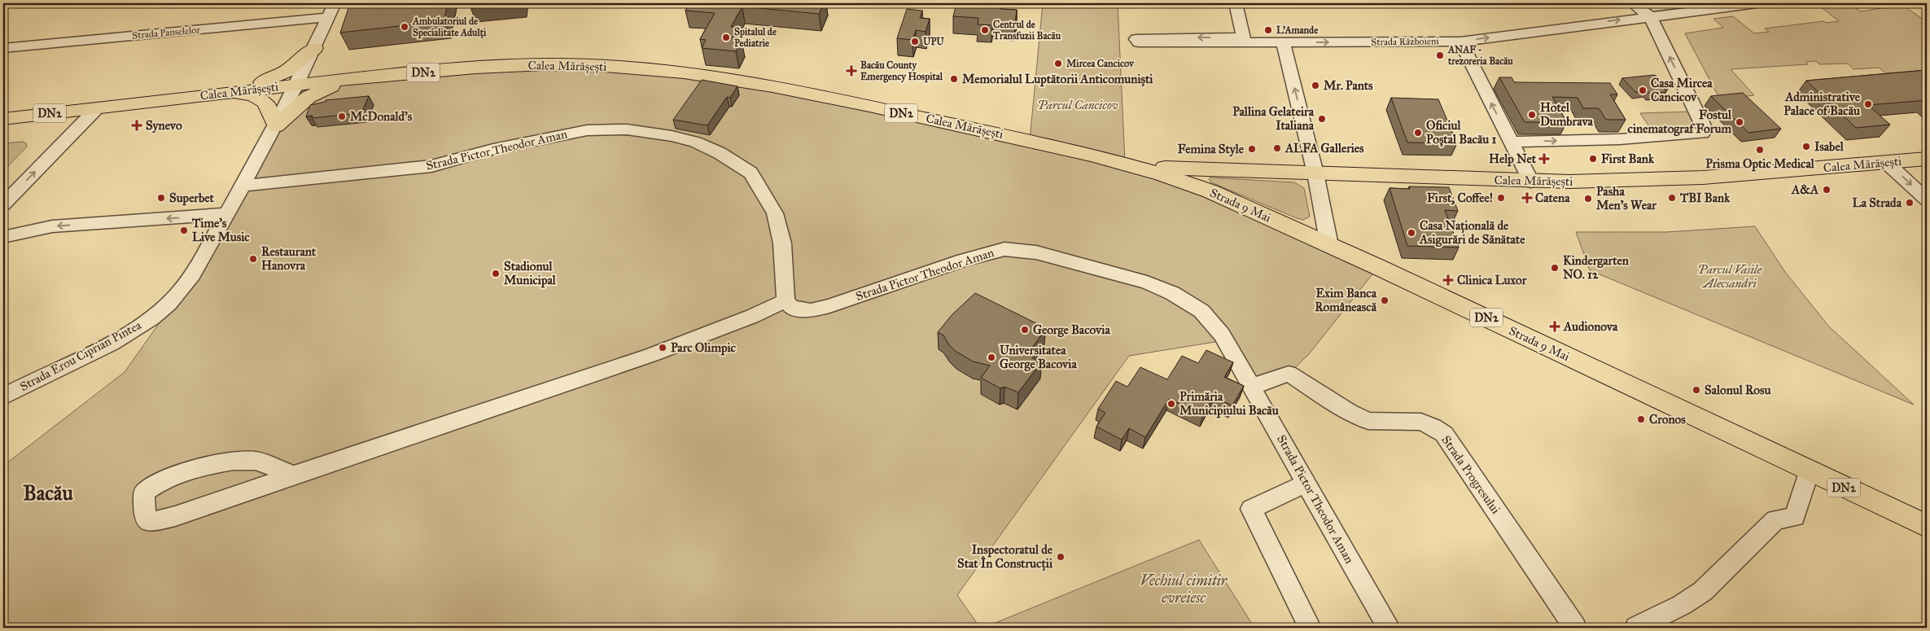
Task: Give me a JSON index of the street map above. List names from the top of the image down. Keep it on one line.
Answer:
{"streets":{"main road":["Calea Mărășești","DN2","Strada 9 Mai"],"street":["Strada Panselelor","Strada Războieni","Strada Pictor Theodor Aman","Strada Erou Ciprian Pintea","Strada Progresului"]},"crossings":[["Strada Panselelor","Strada Erou Ciprian Pintea"],["Calea Mărășești","Strada 9 Mai"],["Calea Mărășești","Strada Erou Ciprian Pintea"],["Strada Pictor Theodor Aman","Strada Erou Ciprian Pintea"],["Strada Pictor Theodor Aman","Strada Progresului"]],"one_way":["Strada Războieni"],"districts":["Bacău"],"parks":["Parcul Cancicov","Parcul Vasile Alecsandri","Vechiul cimitir evreiesc"],"places":{"other":["Ambulatoriul de Specialitate Adulți","Centrul de Transfuzii Bacău","L'Amande","Spitalul de Pediatrie","UPU","ANAF - trezoreria Bacău","Mircea Cancicov","Memorialul Luptătorii Anticomuniști","Mr. Pants","Casa Mircea Cancicov","Administrative Palace of Bacău","Hotel Dumbrava","McDonald's","Pallina Gelateira Italiana","Fostul cinematograf Forum","Oficiul Poştal Bacău 1","Isabel","ALFA Galleries","Femina Style","Prisma Optic Medical","First Bank","A&A","Superbet","First, Coffee!","TBI Bank","Pasha Men's Wear","La Strada","Time's Live Music","Casa Națională de Asigurări de Sănătate","Restaurant Hanovra","Kindergarten NO. 12","Stadionul Municipal","Exim Banca Românească","George Bacovia","Parc Olimpic","Universitatea George Bacovia","Salonul Rosu","Primăria Municipiului Bacău","Cronos","Inspectoratul de Stat În Construcții"],"health":["Bacău County Emergency Hospital","Synevo","Help Net","Catena","Clinica Luxor","Audionova"]}}
